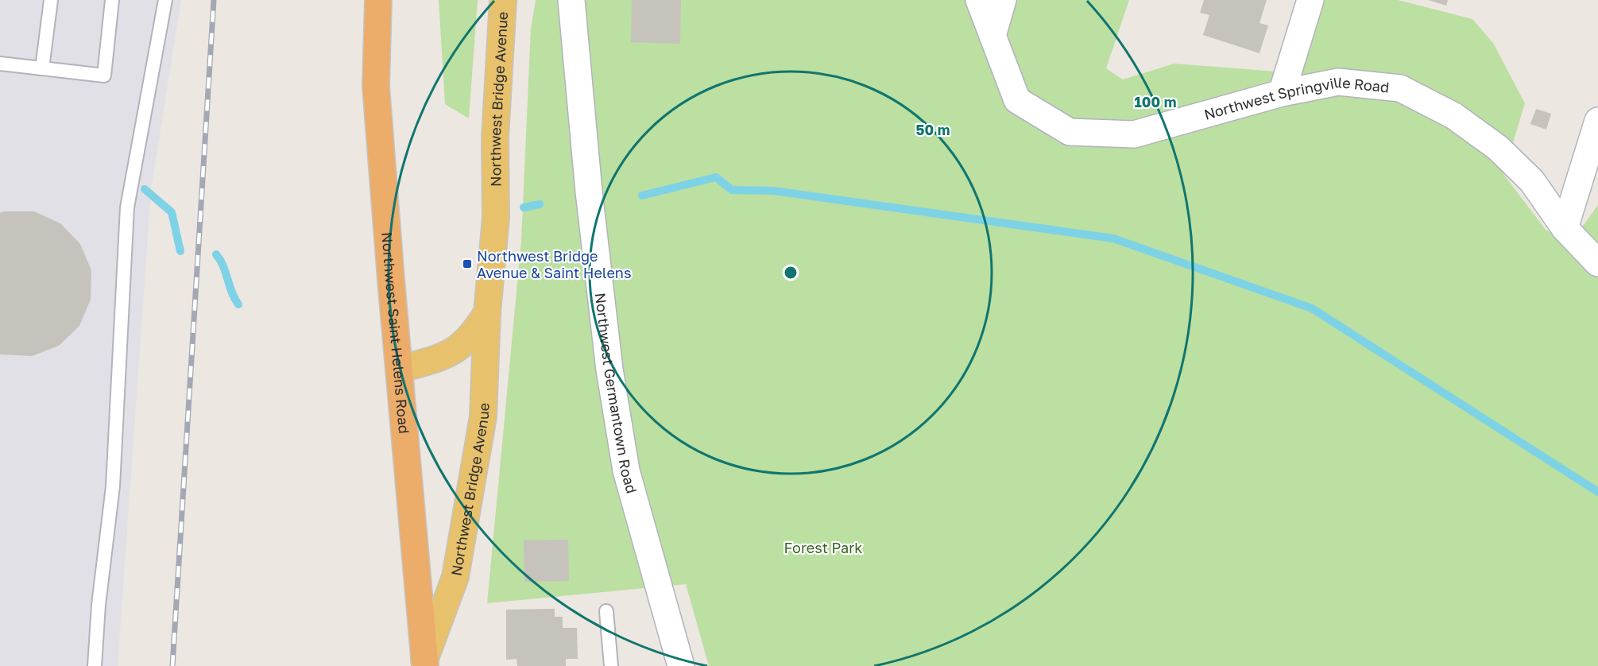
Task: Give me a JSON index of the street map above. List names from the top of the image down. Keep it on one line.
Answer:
{"streets":{"highway":["Northwest Saint Helens Road"],"main road":["Northwest Bridge Avenue"],"street":["Northwest Springville Road","Northwest Germantown Road"]},"crossings":[["Northwest Bridge Avenue","Northwest Saint Helens Road"]],"parks":["Forest Park"],"places":{"transit":["Northwest Bridge Avenue & Saint Helens"]},"rings":["100 m","50 m"]}
